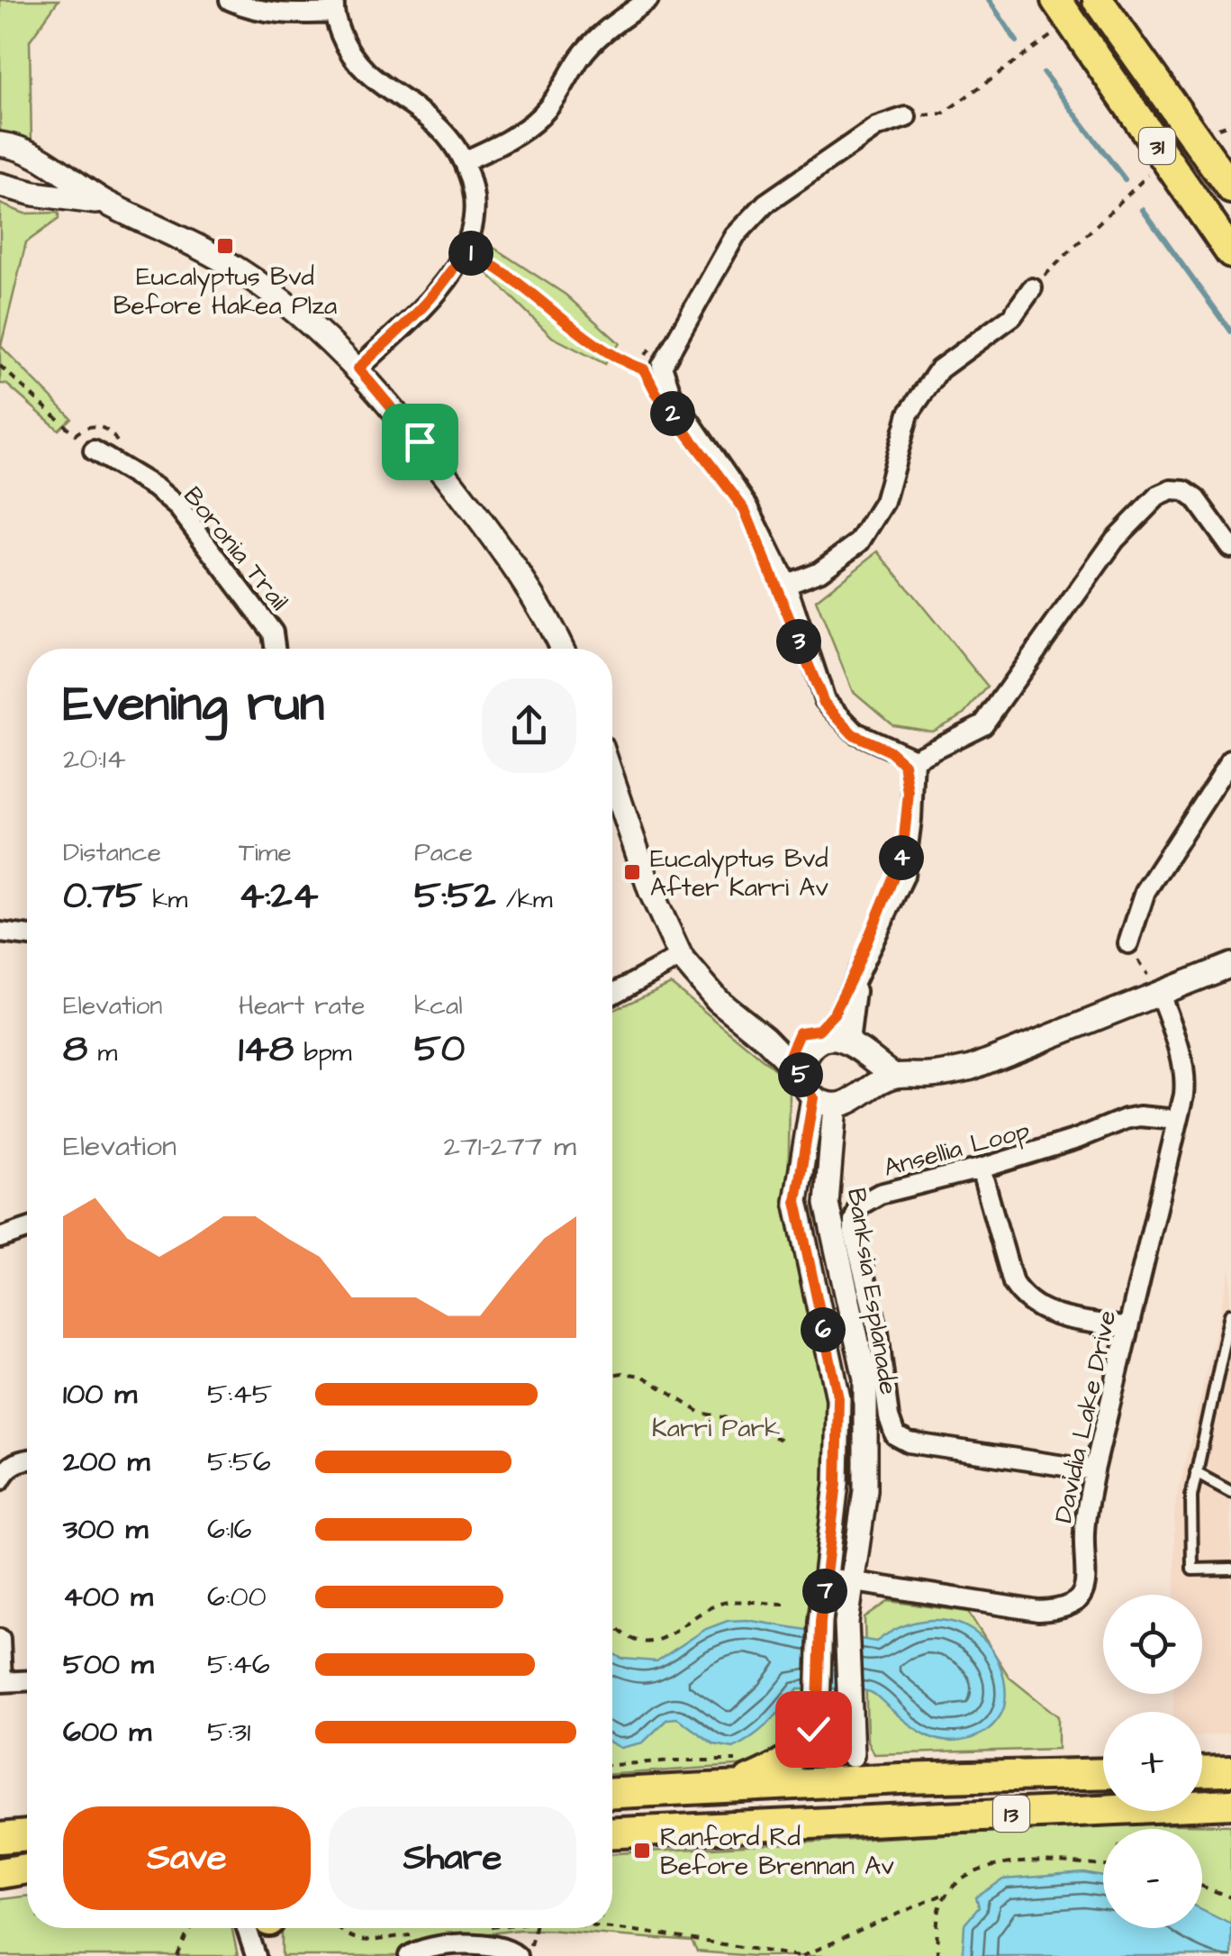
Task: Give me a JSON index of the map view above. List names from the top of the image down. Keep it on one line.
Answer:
{"streets":{"main road":["31","13"],"street":["Boronia Trail","Ansellia Loop","Banksia Esplanade","Davidia Lake Drive"]},"crossings":[["Ansellia Loop","Davidia Lake Drive"],["Banksia Esplanade","Davidia Lake Drive"],["Banksia Esplanade","13"]],"parks":["Karri Park"],"places":{"transit":["Eucalyptus Bvd Before Hakea Plza","Eucalyptus Bvd After Karri Av","Ranford Rd Before Brennan Av"]},"page":{"pins":["1","2","3","4","5","6","7"],"heading":["Evening run","20:14"],"stats":[["Distance","0.75 km"],["Time","4:24"],["Pace","5:52 /km"],["Elevation","8 m"],["Heart rate","148 bpm"],["kcal","50"]],"chart":["Elevation","271–277 m"],"list":[{"name":"100 m","note":"5:45"},{"name":"200 m","note":"5:56"},{"name":"300 m","note":"6:16"},{"name":"400 m","note":"6:00"},{"name":"500 m","note":"5:46"},{"name":"600 m","note":"5:31"}],"map_buttons":["+","−"],"buttons":["Save","Share"]}}
